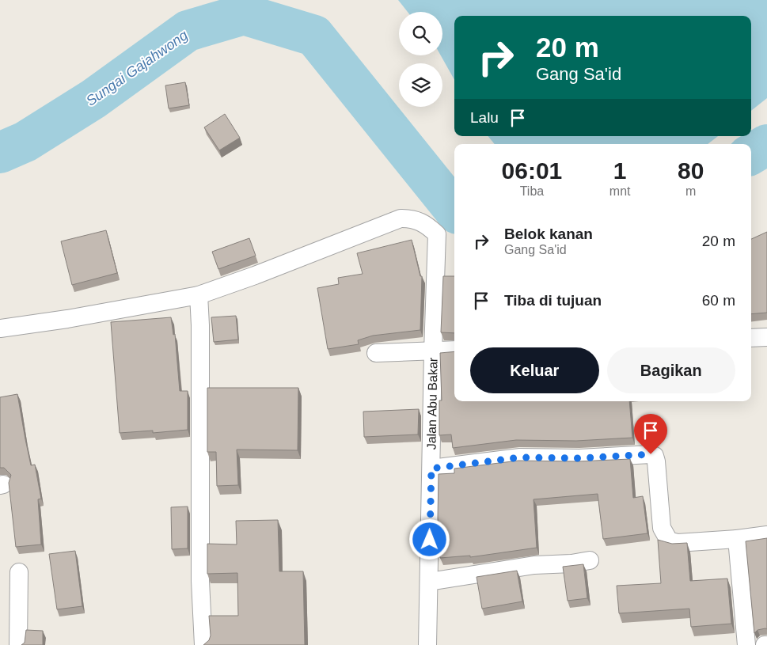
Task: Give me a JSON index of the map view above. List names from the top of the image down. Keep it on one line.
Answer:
{"streets":{"street":["Jalan Abu Bakar"]},"water":["Sungai Gajahwong"],"page":{"turn":["20 m","Gang Sa'id"],"then":"Lalu","eta":["06:01","Tiba","1","mnt","80","m"],"list":[{"name":"Belok kanan","note":"Gang Sa'id","value":"20 m"},{"name":"Tiba di tujuan","value":"60 m"}],"buttons":["Keluar","Bagikan"]}}
